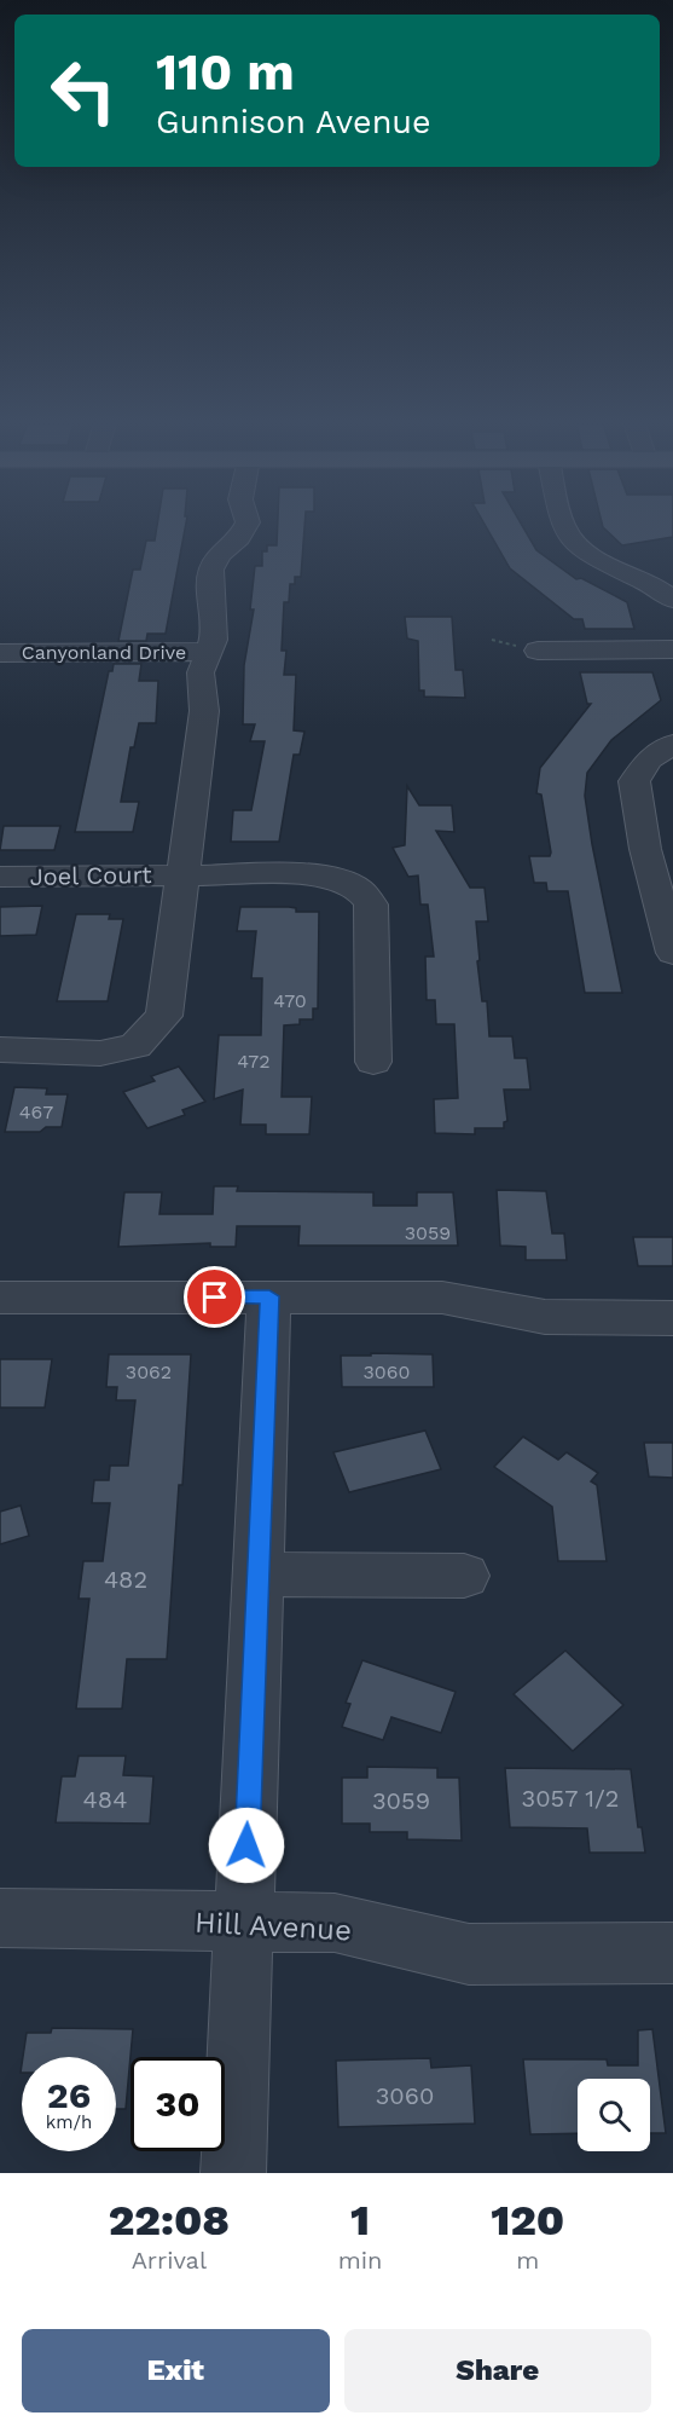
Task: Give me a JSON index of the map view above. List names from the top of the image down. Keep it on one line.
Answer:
{"streets":{"street":["Canyonland Drive","Joel Court","Hill Avenue"]},"house_numbers":["470","472","467","3059","3062","3060","482","3057 1/2","484","3059","3060"],"page":{"turn":["110 m","Gunnison Avenue"],"speed":"26 km/h","limit":"30","eta":["22:08","Arrival","1","min","120","m"],"buttons":["Exit","Share"]}}
